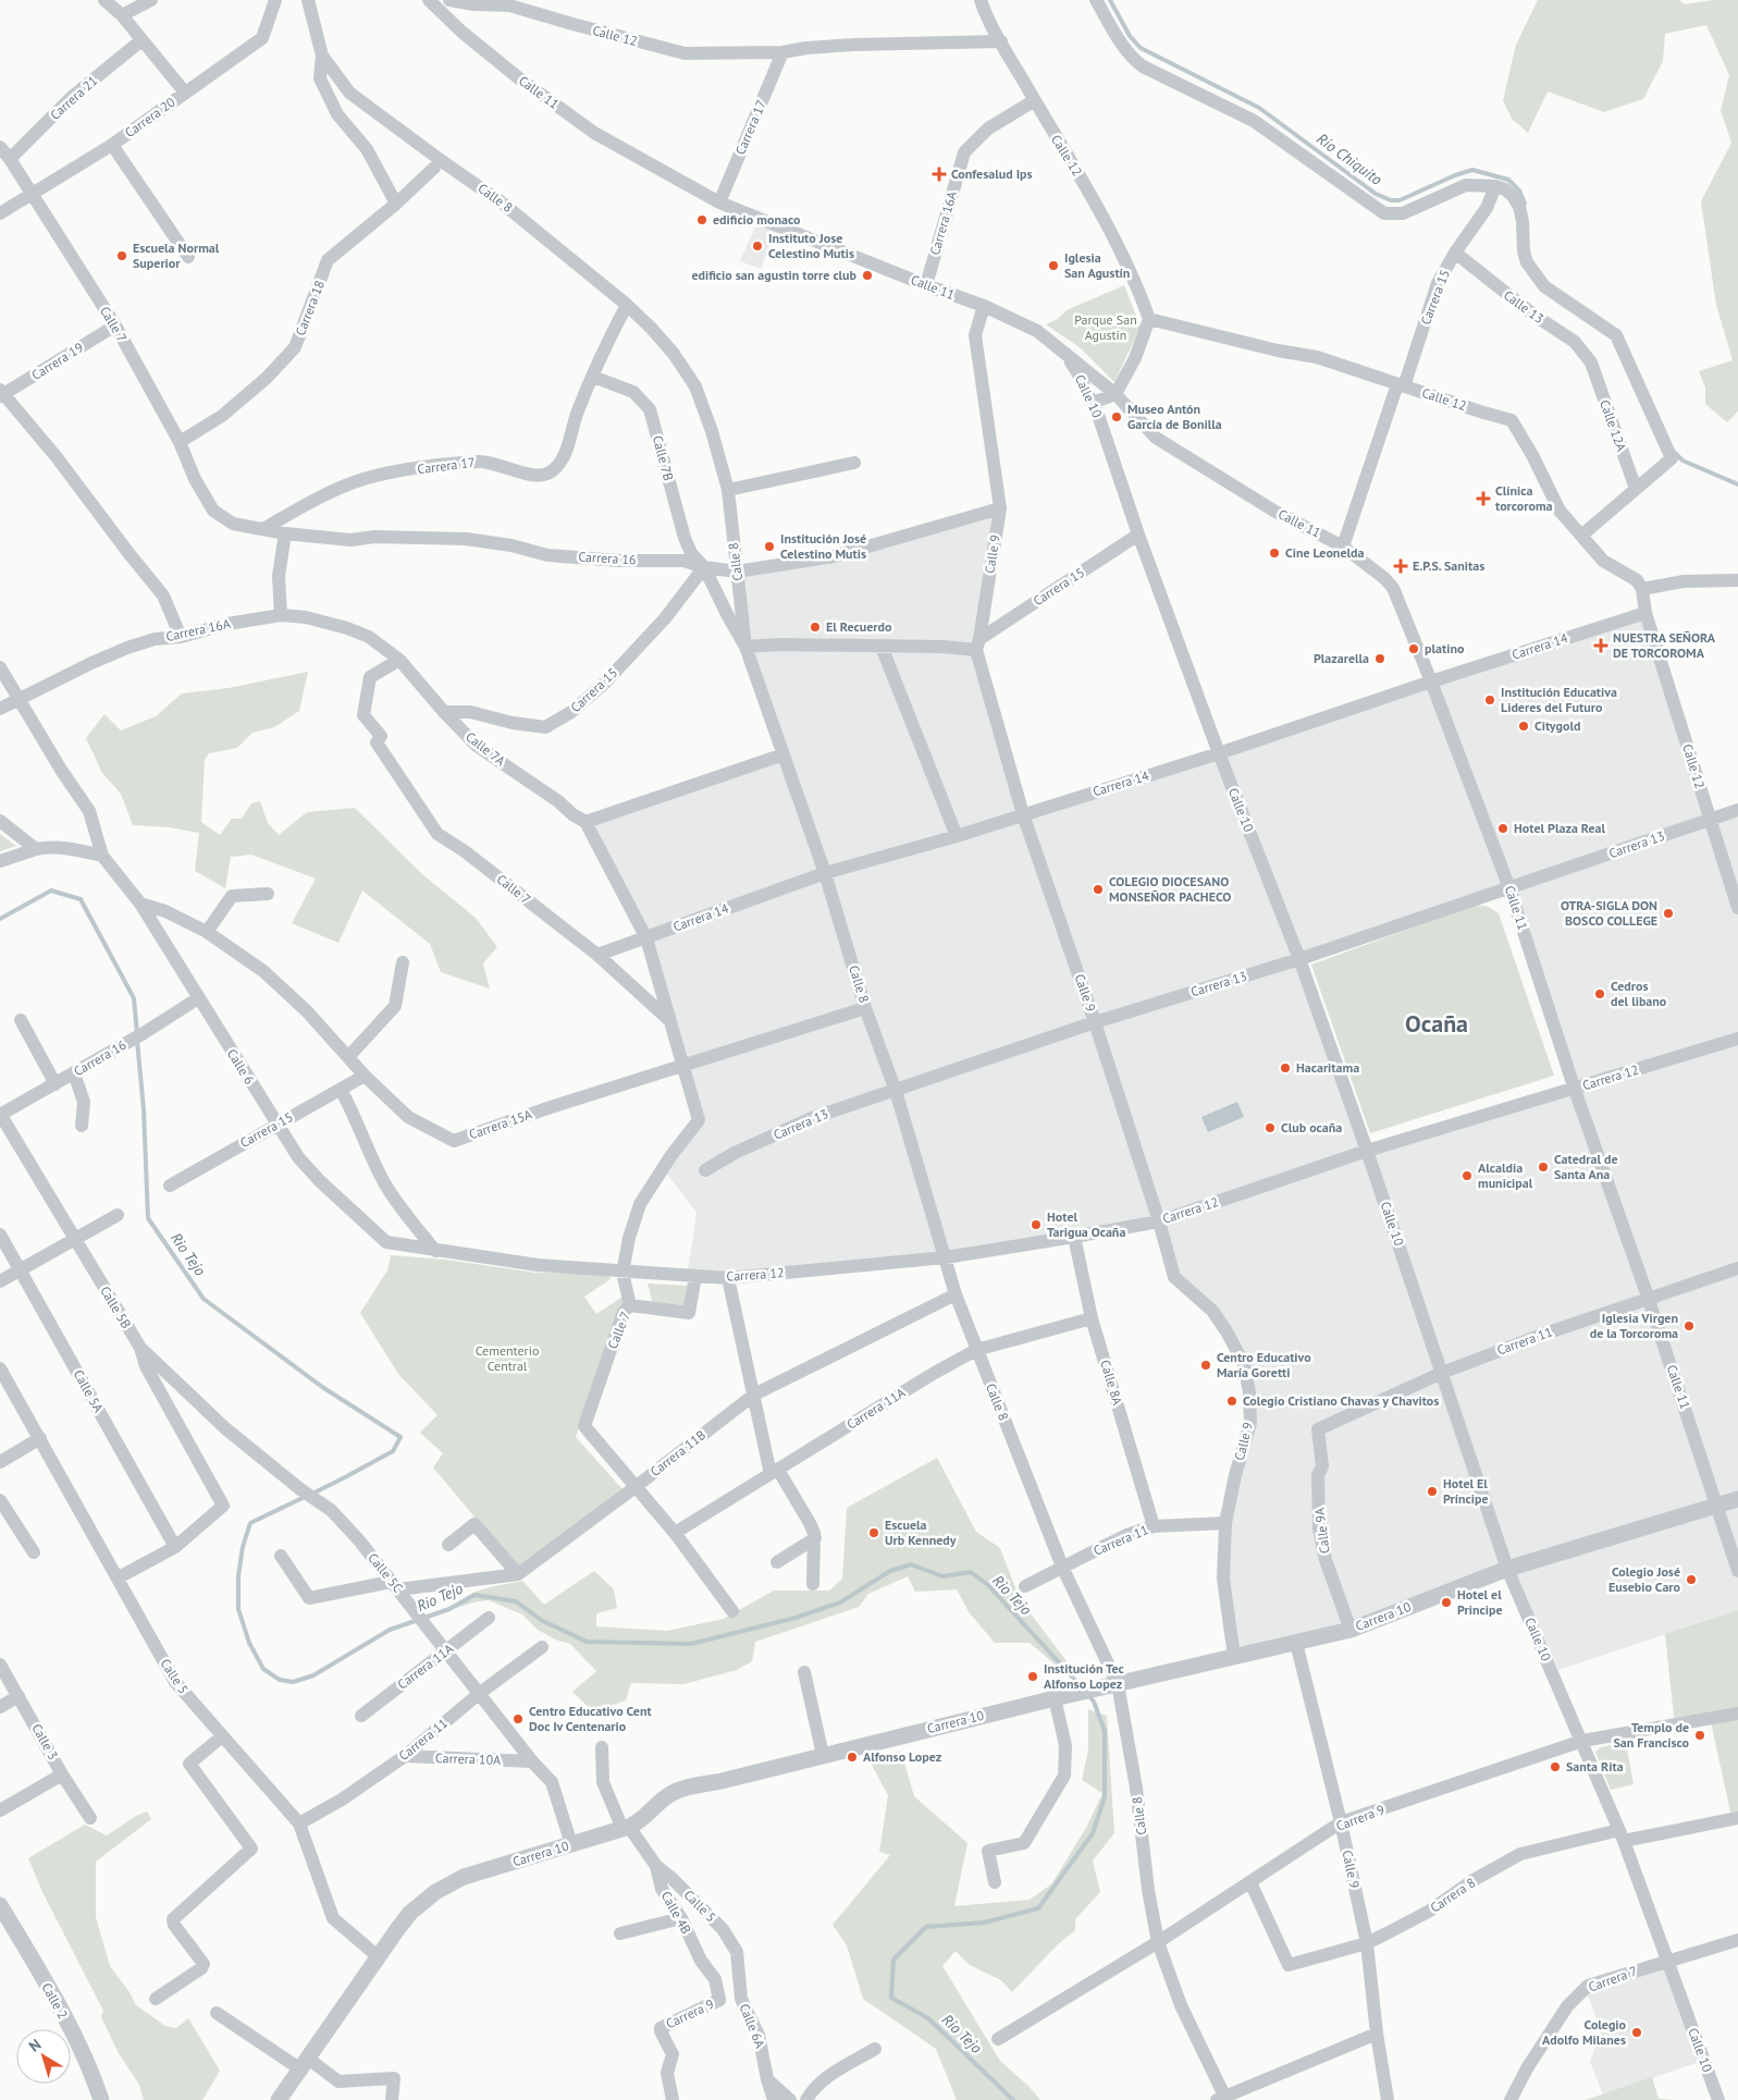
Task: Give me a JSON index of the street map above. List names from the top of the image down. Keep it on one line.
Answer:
{"streets":{"street":["Calle 12","Calle 11","Carrera 21","Carrera 20","Carrera 17","Calle 8","Carrera 16A","Carrera 15","Calle 13","Carrera 18","Calle 7","Carrera 19","Calle 10","Calle 12A","Calle 7B","Calle 9","Carrera 16","Carrera 14","Calle 7A","Carrera 13","Calle 6","Carrera 12","Carrera 15A","Calle 5B","Carrera 11","Calle 8A","Calle 5A","Carrera 11A","Carrera 11B","Calle 9A","Calle 5C","Carrera 10","Calle 5","Calle 3","Carrera 10A","Carrera 9","Carrera 8","Calle 4B","Carrera 7","Calle 2","Calle 6A"]},"crossings":[["Calle 12","Carrera 17"],["Calle 12","Carrera 16A"],["Calle 12","Carrera 15"],["Calle 12","Carrera 14"],["Calle 12","Carrera 13"],["Calle 11","Carrera 17"],["Calle 11","Carrera 16A"],["Calle 11","Carrera 15"],["Calle 11","Calle 10"],["Calle 11","Calle 9"],["Calle 11","Carrera 14"],["Calle 11","Carrera 13"],["Calle 11","Carrera 12"],["Calle 11","Carrera 11"],["Calle 11","Carrera 10"],["Carrera 21","Calle 7"],["Carrera 20","Calle 7"],["Carrera 17","Calle 8"],["Carrera 17","Calle 7B"],["Carrera 17","Carrera 16"],["Calle 8","Calle 7B"],["Calle 8","Carrera 16"],["Calle 8","Carrera 14"],["Calle 8","Carrera 13"],["Calle 8","Carrera 12"],["Calle 8","Carrera 15A"],["Calle 8","Carrera 11"],["Calle 8","Carrera 11A"],["Calle 8","Carrera 11B"],["Calle 8","Carrera 10"],["Calle 8","Carrera 9"],["Carrera 16A","Calle 7"],["Carrera 16A","Calle 7A"],["Carrera 16A","Calle 6"],["Carrera 15","Calle 13"],["Carrera 15","Calle 10"],["Carrera 15","Calle 7B"],["Carrera 15","Calle 9"],["Carrera 15","Carrera 16"],["Carrera 15","Calle 7A"],["Carrera 15","Calle 6"],["Carrera 15","Carrera 15A"],["Calle 13","Calle 12A"],["Carrera 18","Calle 7"],["Calle 7","Carrera 19"],["Calle 7","Carrera 16"],["Calle 7","Carrera 14"],["Calle 7","Calle 7A"],["Calle 7","Calle 6"],["Calle 7","Carrera 12"],["Calle 7","Carrera 15A"],["Calle 7","Carrera 11A"],["Calle 7","Carrera 11B"],["Calle 10","Carrera 14"],["Calle 10","Carrera 13"],["Calle 10","Carrera 12"],["Calle 10","Carrera 11"],["Calle 10","Carrera 10"],["Calle 10","Carrera 9"],["Calle 10","Carrera 8"],["Calle 10","Carrera 7"],["Calle 7B","Carrera 16"],["Calle 9","Carrera 16"],["Calle 9","Carrera 14"],["Calle 9","Carrera 13"],["Calle 9","Carrera 12"],["Calle 9","Carrera 11"],["Calle 9","Carrera 10"],["Calle 9","Carrera 9"],["Calle 9","Carrera 8"],["Carrera 16","Calle 6"],["Carrera 16","Calle 5B"],["Calle 6","Carrera 12"],["Calle 6","Carrera 15A"],["Carrera 12","Calle 8A"],["Calle 5B","Calle 5A"],["Calle 5B","Calle 5C"],["Carrera 11","Calle 8A"],["Carrera 11","Calle 9A"],["Carrera 11","Calle 5C"],["Carrera 11","Calle 5"],["Carrera 11","Carrera 10A"],["Calle 8A","Carrera 11A"],["Carrera 11A","Calle 5C"],["Carrera 11B","Calle 5C"],["Calle 9A","Carrera 10"],["Calle 5C","Carrera 10"],["Calle 5C","Carrera 10A"],["Carrera 10","Calle 5"],["Carrera 10","Calle 4B"],["Calle 5","Calle 4B"],["Calle 5","Calle 6A"],["Carrera 9","Carrera 8"],["Carrera 9","Calle 4B"]],"districts":["Ocaña"],"water":["Río Chiquito","Rio Tejo"],"parks":["Parque San Agustin","Cementerio Central"],"places":{"health":["Confesalud Ips","Clínica torcoroma","E.P.S. Sanitas","NUESTRA SEÑORA DE TORCOROMA"],"other":["edificio monaco","Instituto Jose Celestino Mutis","Escuela Normal Superior","Iglesia San Agustín","edificio san agustin torre club","Museo Antón García de Bonilla","Institución José Celestino Mutis","Cine Leonelda","El Recuerdo","platino","Plazarella","Institución Educativa Lideres del Futuro","Citygold","Hotel Plaza Real","COLEGIO DIOCESANO MONSEÑOR PACHECO","OTRA-SIGLA DON BOSCO COLLEGE","Cedros del libano","Hacaritama","Club ocaña","Catedral de Santa Ana","Alcaldia municipal","Hotel Tarigua Ocaña","Iglesia Virgen de la Torcoroma","Centro Educativo María Goretti","Colegio Cristiano Chavas y Chavitos","Hotel El Príncipe","Escuela Urb Kennedy","Colegio José Eusebio Caro","Hotel el Principe","Institución Tec Alfonso Lopez","Centro Educativo Cent Doc Iv Centenario","Templo de San Francisco","Alfonso Lopez","Santa Rita","Colegio Adolfo Milanes"]},"north":"top left"}
